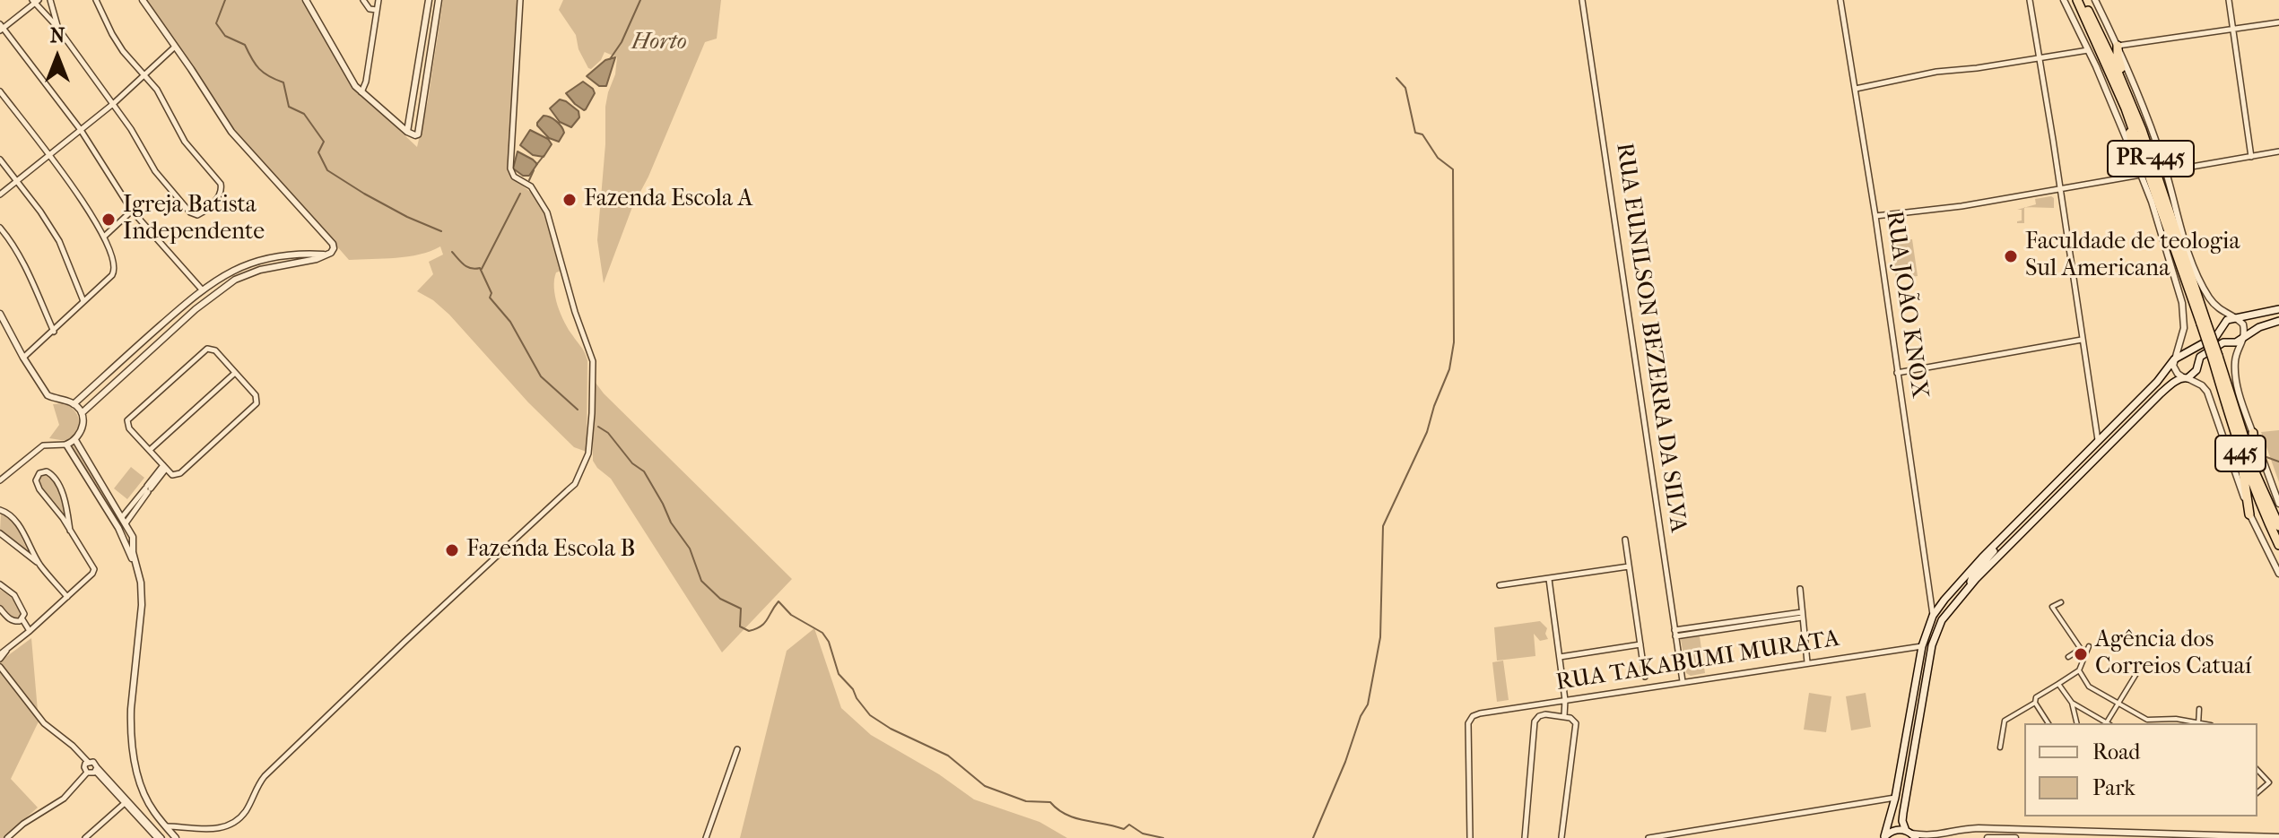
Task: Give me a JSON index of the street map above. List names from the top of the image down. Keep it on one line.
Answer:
{"streets":{"highway":["PR-445","445"],"street":["RUA JOÃO KNOX","RUA EUNILSON BEZERRA DA SILVA","RUA TAKABUMI MURATA"]},"crossings":[["RUA EUNILSON BEZERRA DA SILVA","RUA TAKABUMI MURATA"]],"parks":["Horto"],"places":["Fazenda Escola A","Igreja Batista Independente","Faculdade de teologia Sul Americana","Fazenda Escola B","Agência dos Correios Catuaí"],"legend":["Road","Park"],"north":"top"}
